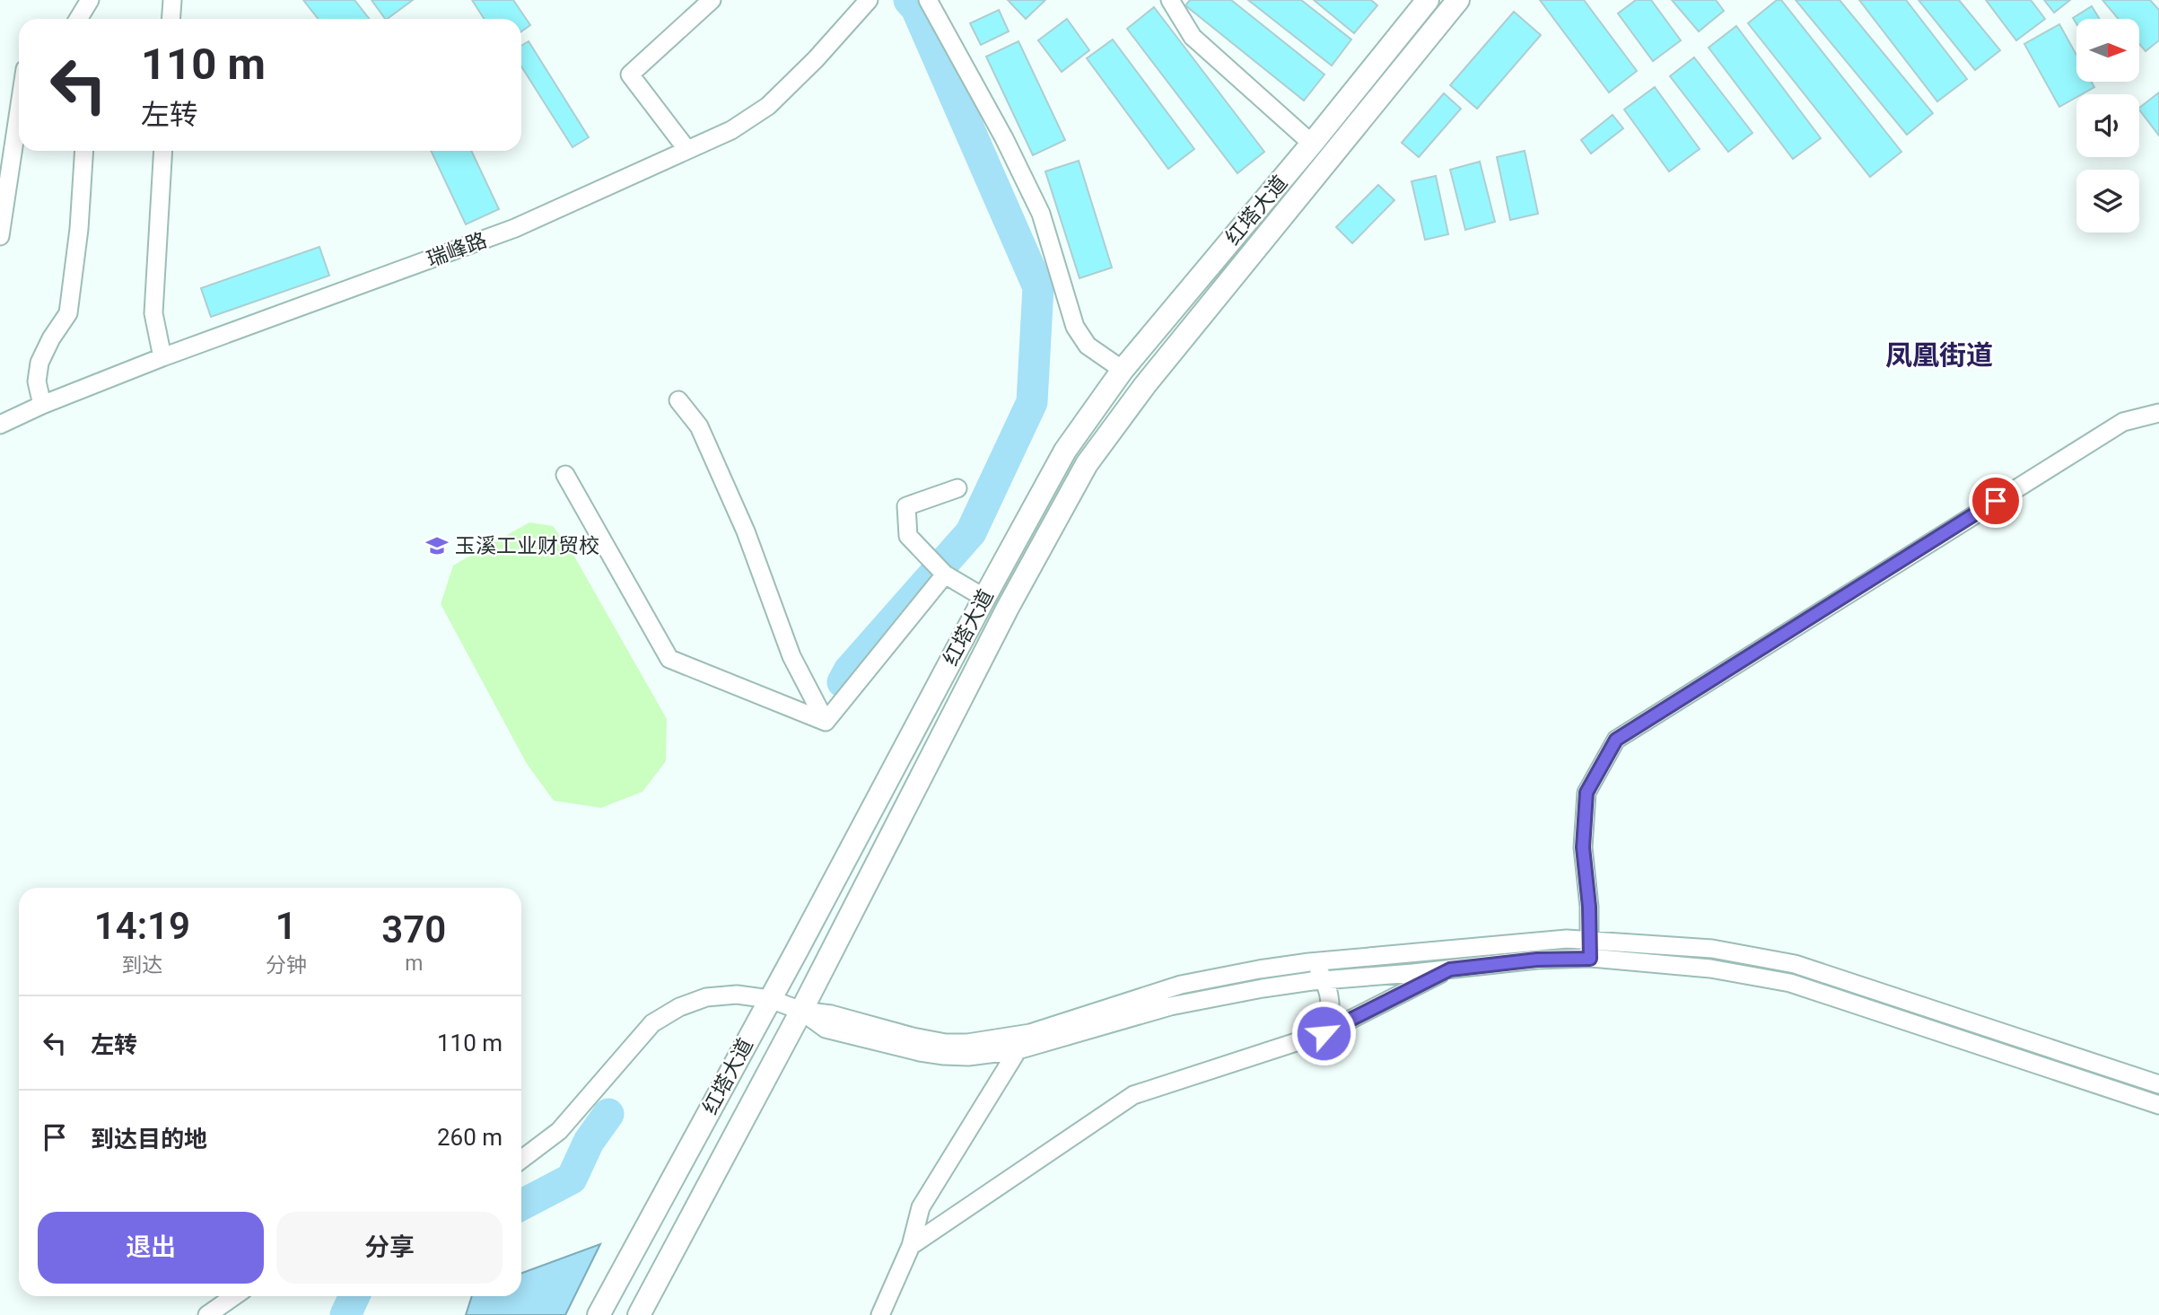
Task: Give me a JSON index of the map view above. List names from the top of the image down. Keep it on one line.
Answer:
{"streets":{"main road":["红塔大道"],"street":["瑞峰路"]},"districts":["凤凰街道"],"places":{"school or university":["玉溪工业财贸校"]},"north":"right","page":{"turn":["110 m","左转"],"eta":["14:19","到达","1","分钟","370","m"],"list":[{"name":"左转","value":"110 m"},{"name":"到达目的地","value":"260 m"}],"buttons":["退出","分享"]}}
